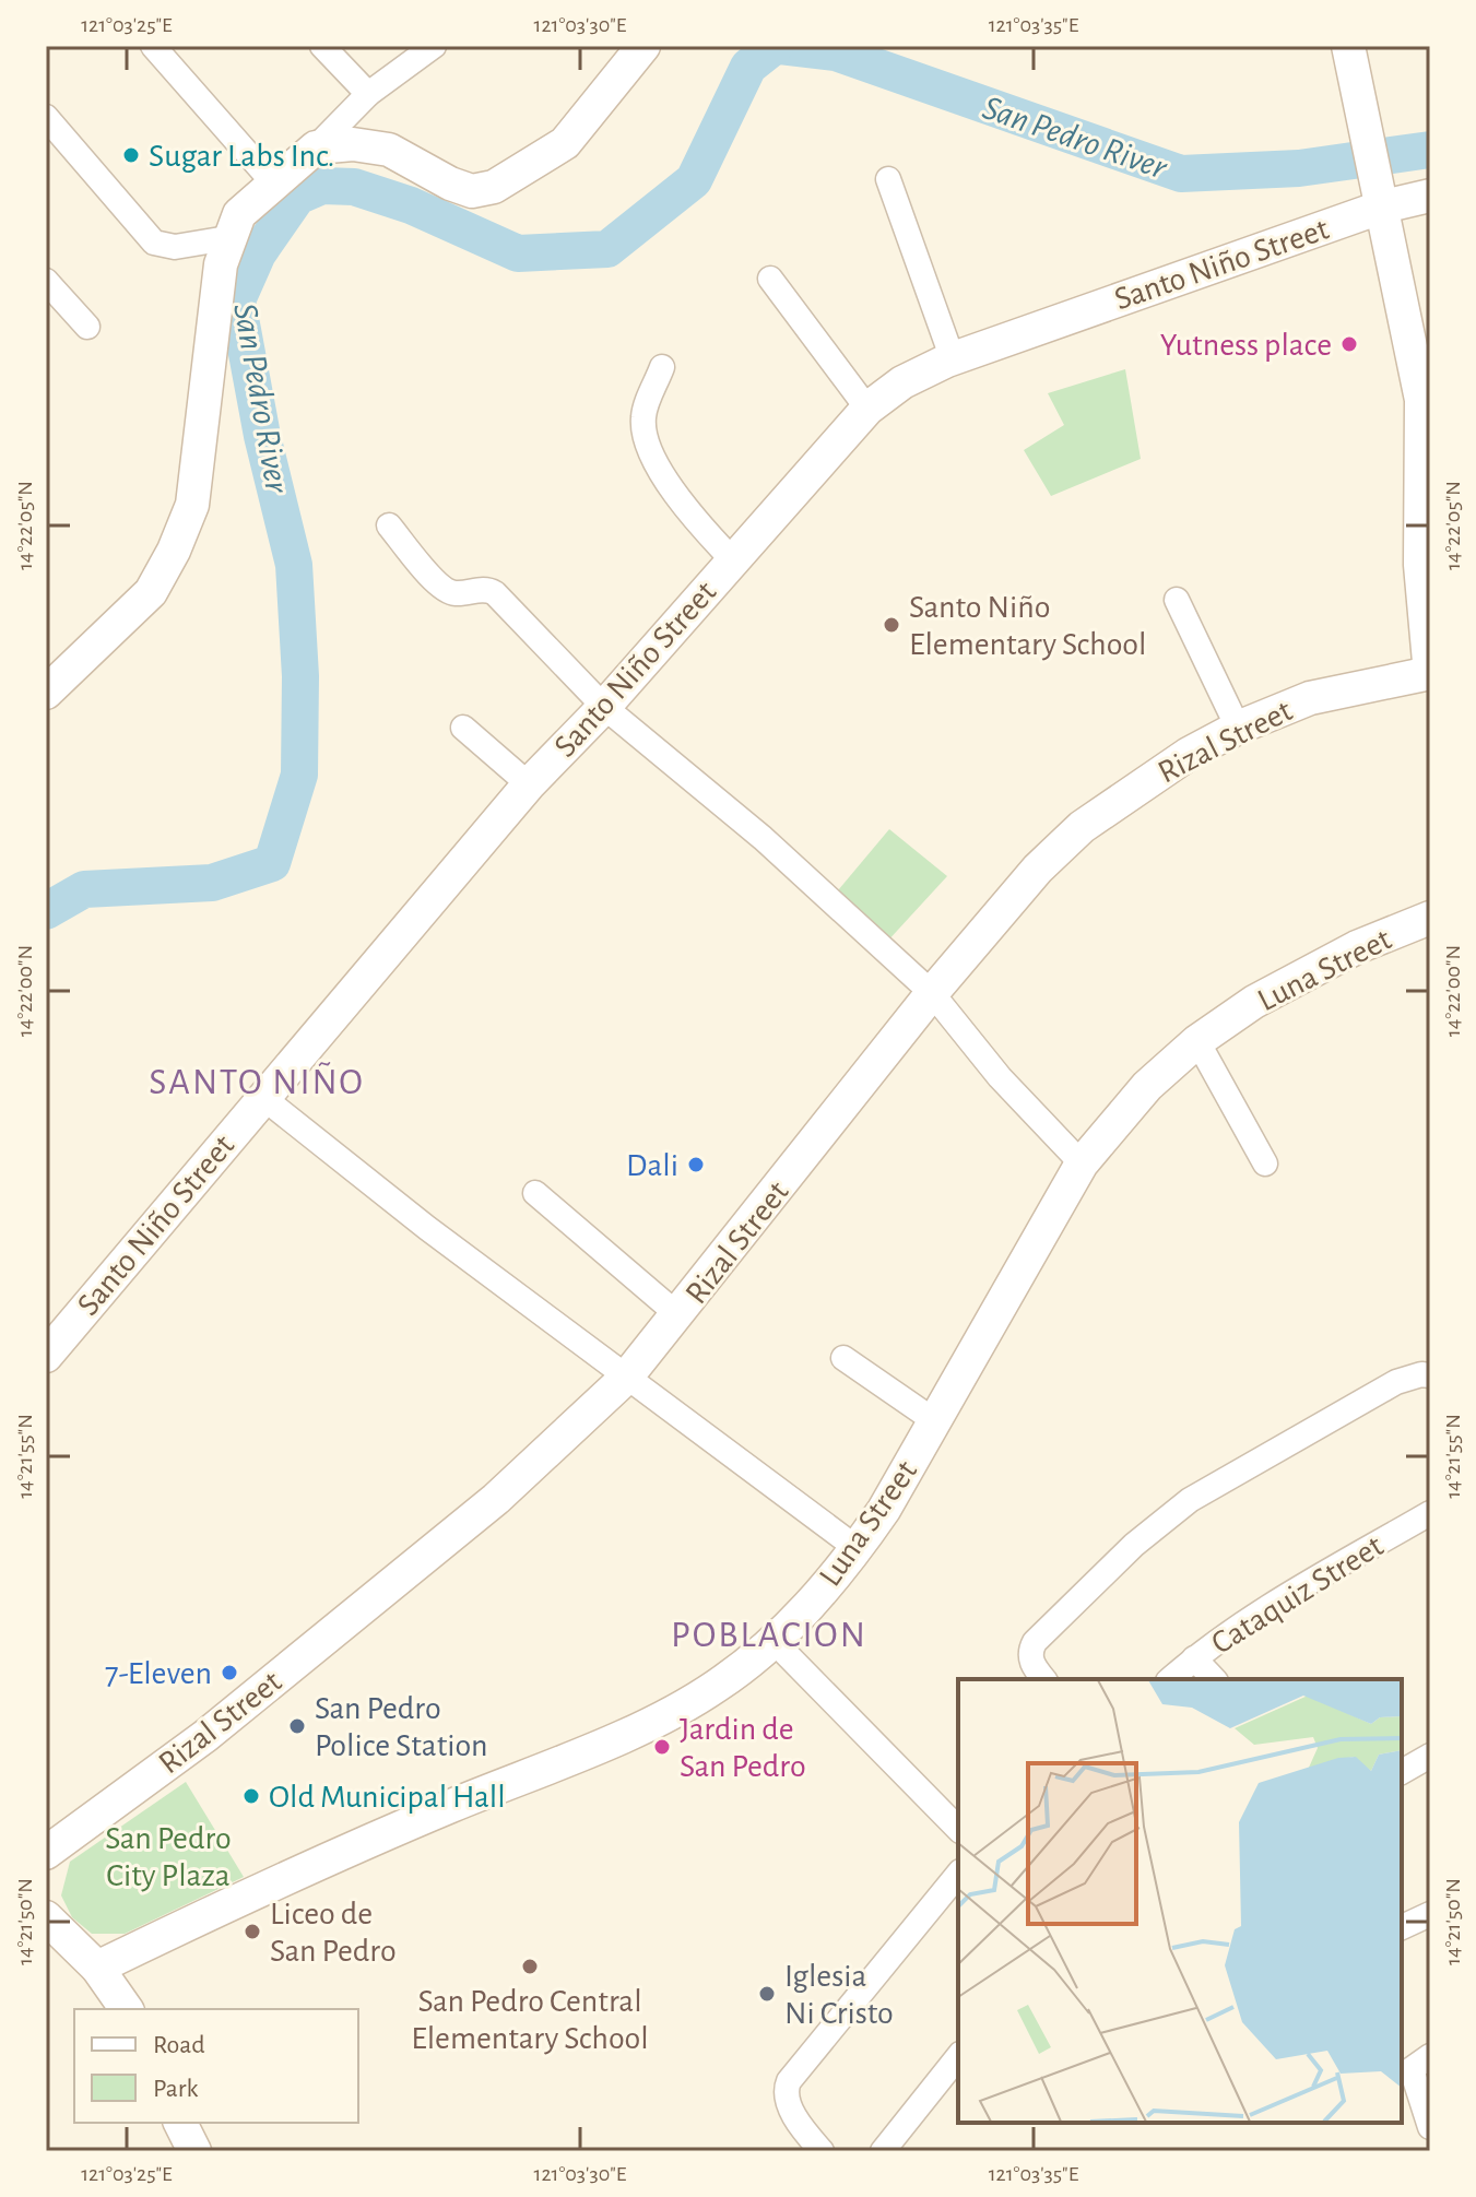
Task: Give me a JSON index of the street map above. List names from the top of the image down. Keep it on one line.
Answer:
{"streets":{"street":["Santo Niño Street","Rizal Street","Luna Street","Cataquiz Street"]},"districts":["SANTO NIÑO","POBLACION"],"water":["San Pedro River"],"parks":["San Pedro City Plaza"],"places":["Sugar Labs Inc.","Yutness place","Santo Niño Elementary School","Dali","7-Eleven","San Pedro Police Station","Jardin de San Pedro","Old Municipal Hall","Liceo de San Pedro","San Pedro Central Elementary School","Iglesia Ni Cristo"],"legend":["Road","Park"],"coordinates":["121°03'25\"E","121°03'30\"E","121°03'35\"E","14°22'05\"N","14°22'00\"N","14°21'55\"N","14°21'50\"N"]}
